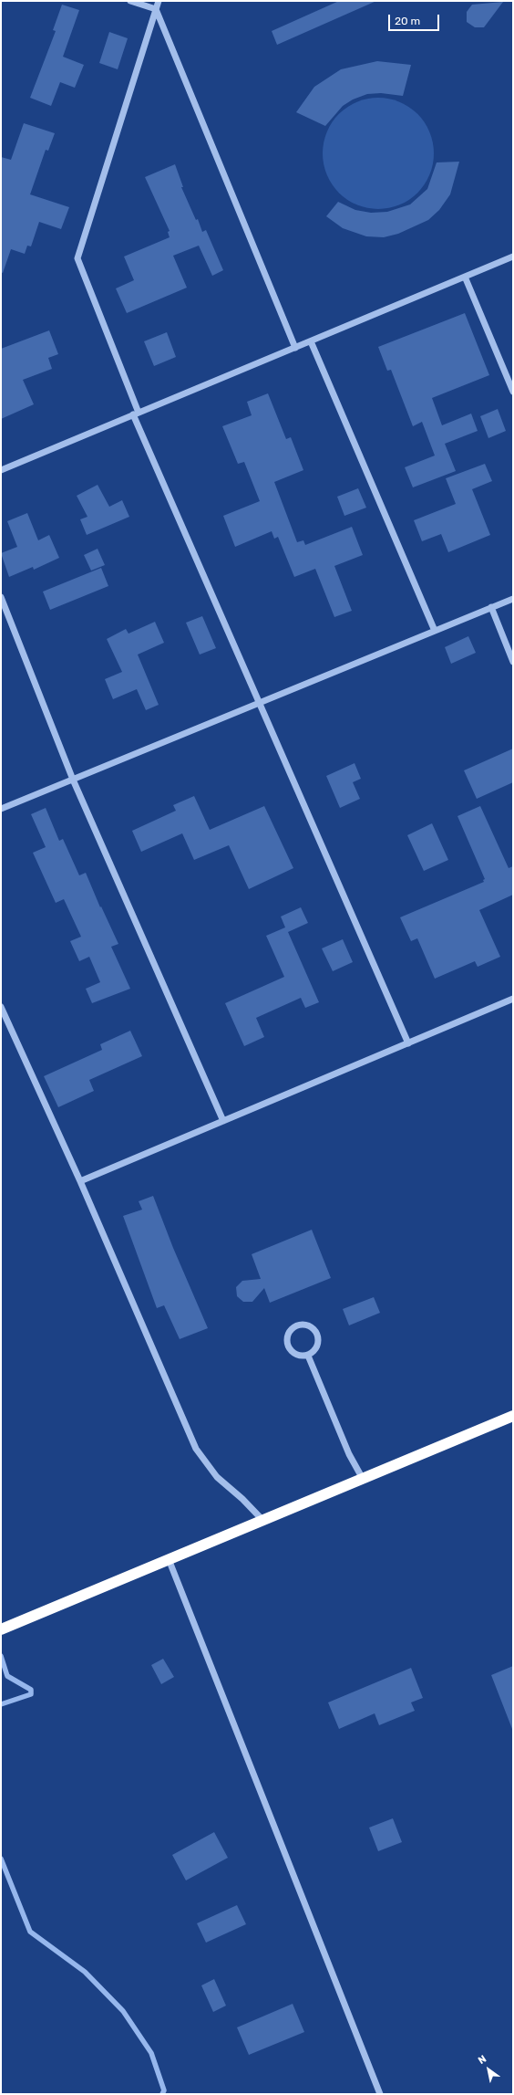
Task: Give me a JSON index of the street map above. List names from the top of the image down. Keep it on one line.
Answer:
{"scale_bar":"20 m","north":"top left"}
